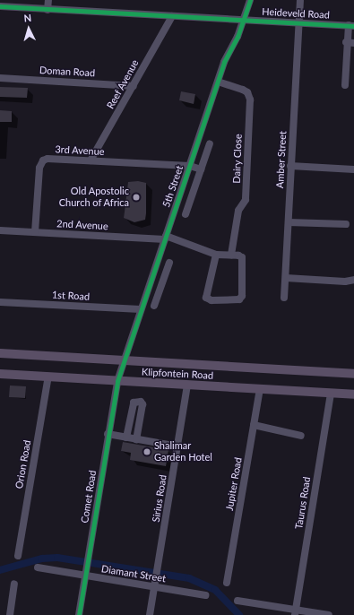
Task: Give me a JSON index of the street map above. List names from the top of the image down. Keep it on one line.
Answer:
{"streets":{"main road":["Klipfontein Road"],"street":["Heideveld Road","Doman Road","Reef Avenue","3rd Avenue","Dairy Close","Amber Street","5th Street","2nd Avenue","1st Road","Orion Road","Jupiter Road","Comet Road","Sirius Road","Taurus Road","Diamant Street"]},"crossings":[["Heideveld Road","Reef Avenue"],["Heideveld Road","Amber Street"],["Heideveld Road","5th Street"],["Doman Road","Reef Avenue"],["Reef Avenue","3rd Avenue"],["3rd Avenue","5th Street"],["3rd Avenue","2nd Avenue"],["Dairy Close","5th Street"],["5th Street","2nd Avenue"],["5th Street","1st Road"],["5th Street","Klipfontein Road"],["5th Street","Comet Road"],["Klipfontein Road","Orion Road"],["Klipfontein Road","Jupiter Road"],["Klipfontein Road","Comet Road"],["Klipfontein Road","Sirius Road"],["Klipfontein Road","Taurus Road"],["Comet Road","Diamant Street"],["Sirius Road","Diamant Street"]],"places":["Old Apostolic Church of Africa","Shalimar Garden Hotel"],"north":"top"}
